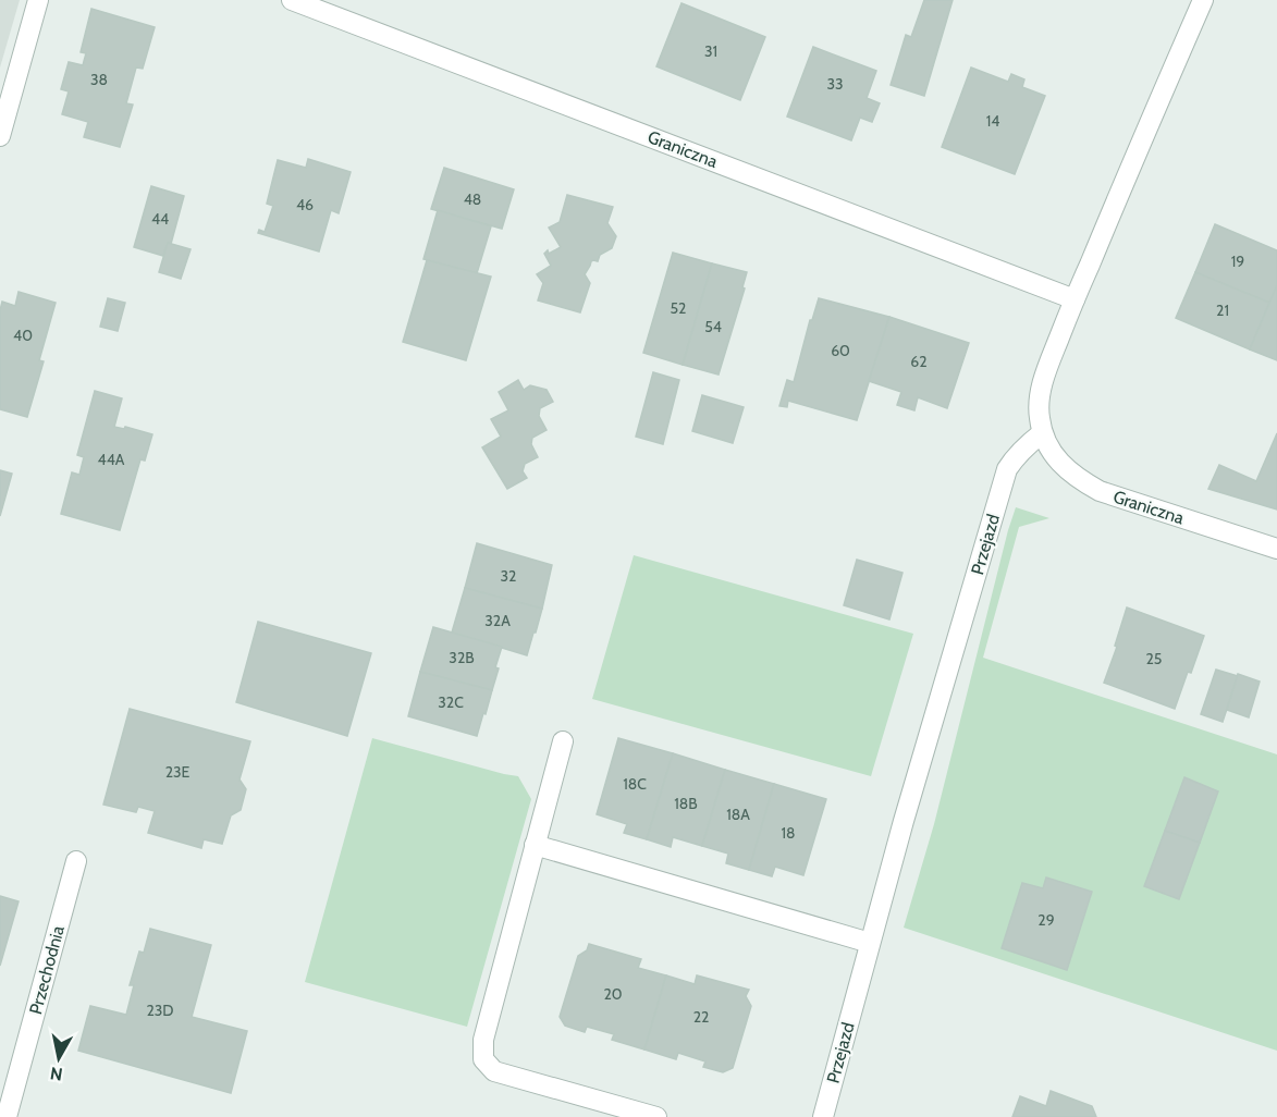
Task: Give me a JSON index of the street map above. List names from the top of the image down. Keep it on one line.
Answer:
{"streets":{"street":["Graniczna","Przejazd","Przechodnia"]},"crossings":[["Graniczna","Przejazd"]],"house_numbers":["31","38","33","14","48","46","44","19","52","21","54","40","60","62","44A","32","32A","32B","25","32C","23E","18C","18B","18A","18","29","20","23D","22"],"north":"bottom"}
